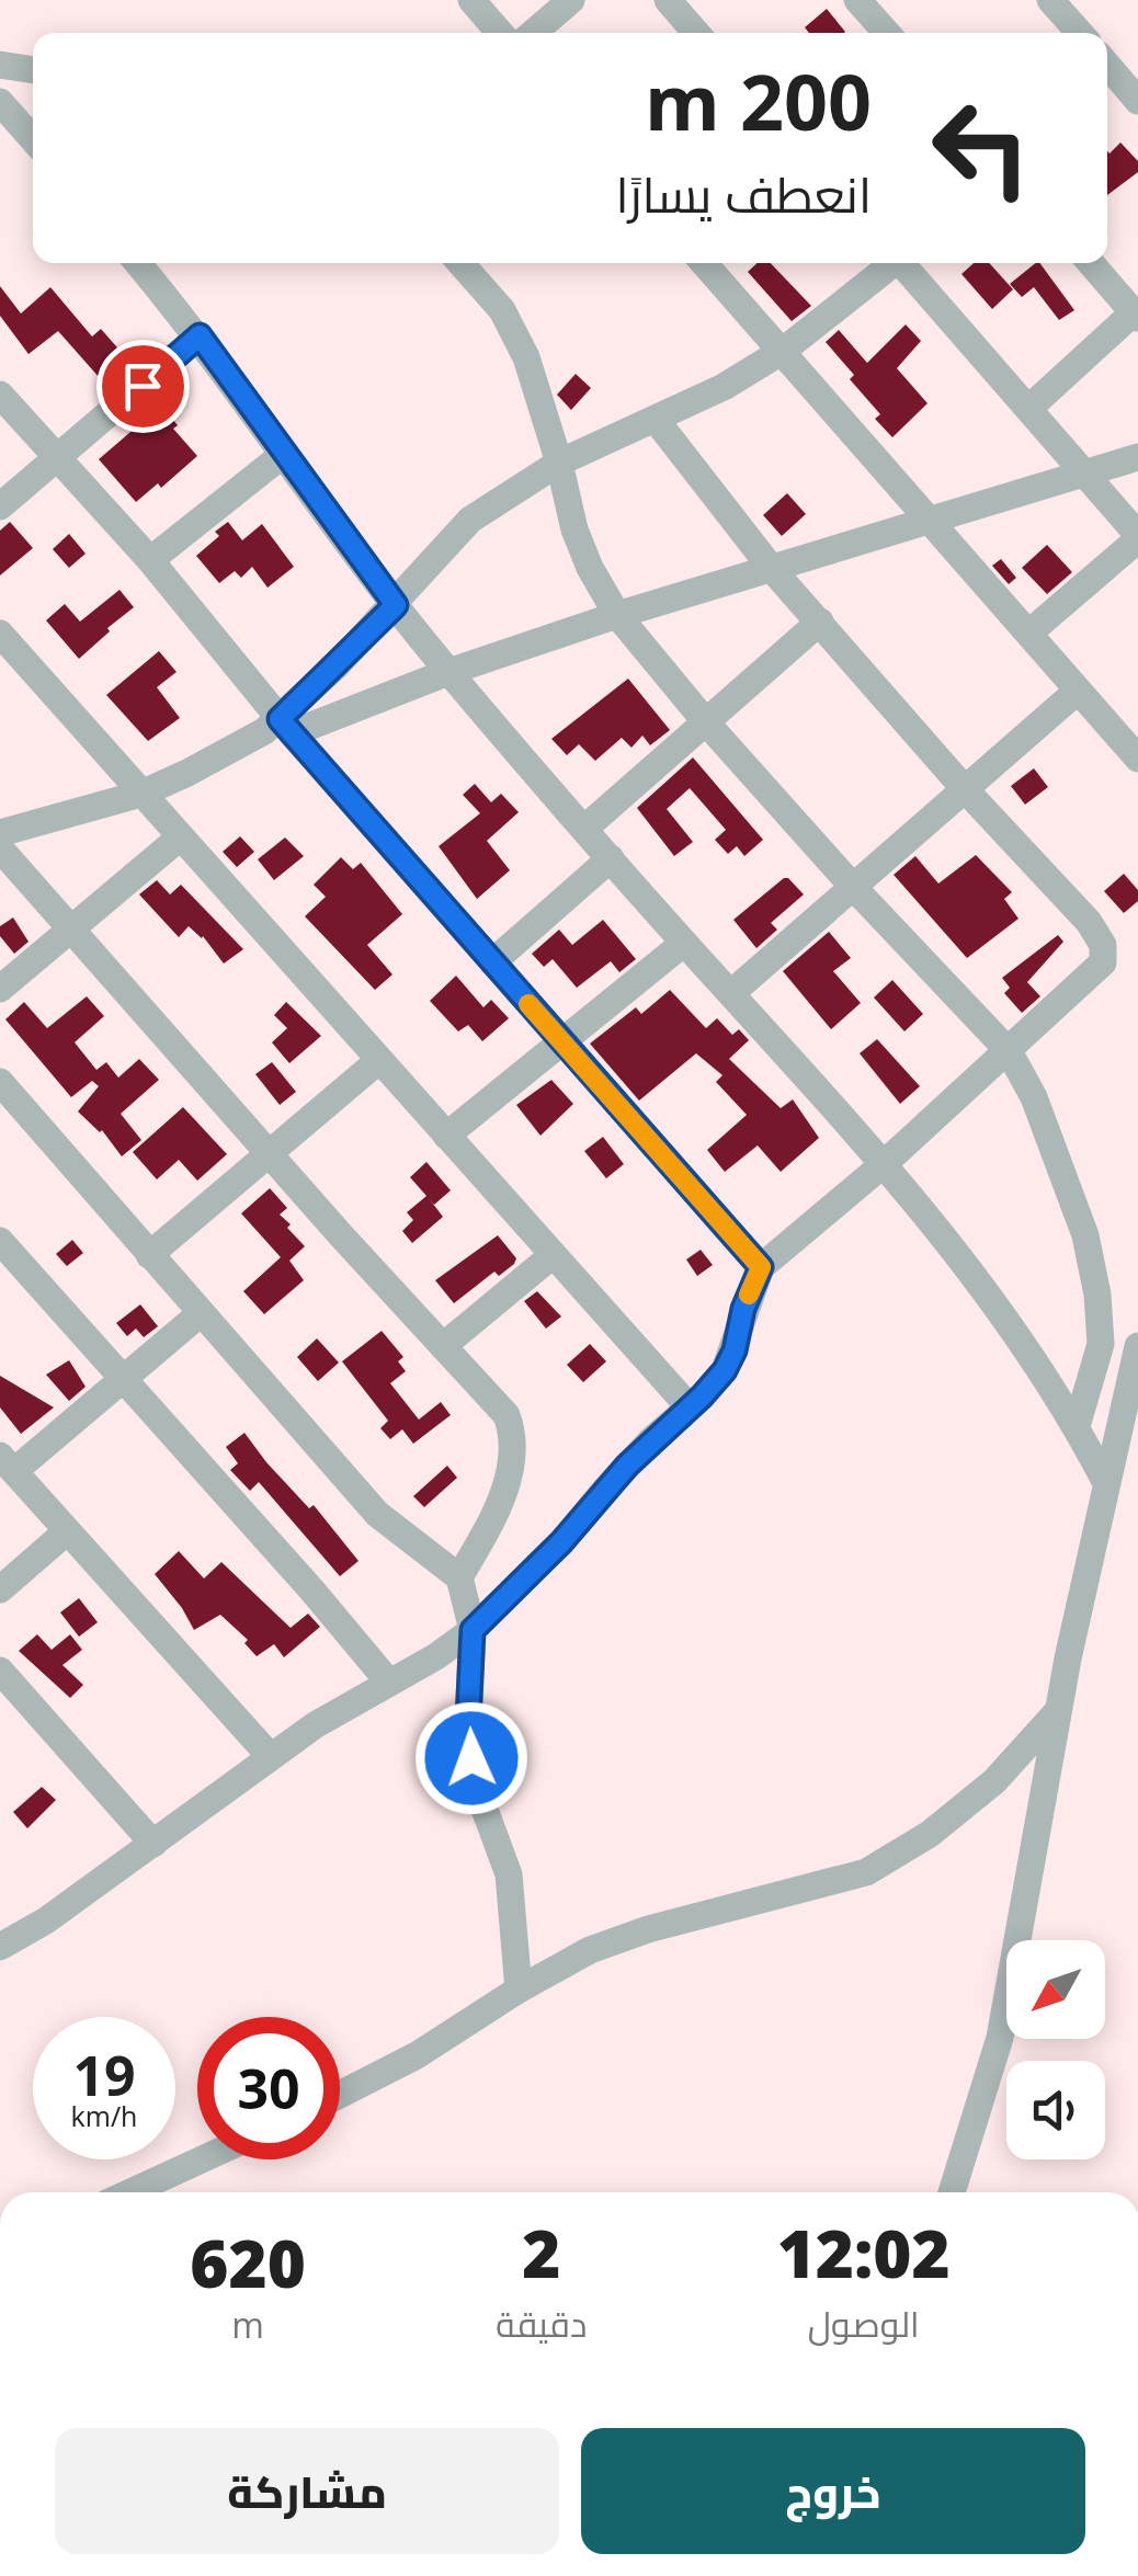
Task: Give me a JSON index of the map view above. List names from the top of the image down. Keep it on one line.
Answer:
{"north":"bottom left","page":{"turn":["200 m","انعطف يسارًا"],"speed":"19 km/h","limit":"30","eta":["12:02","الوصول","2","دقيقة","620","m"],"buttons":["خروج","مشاركة"]}}
